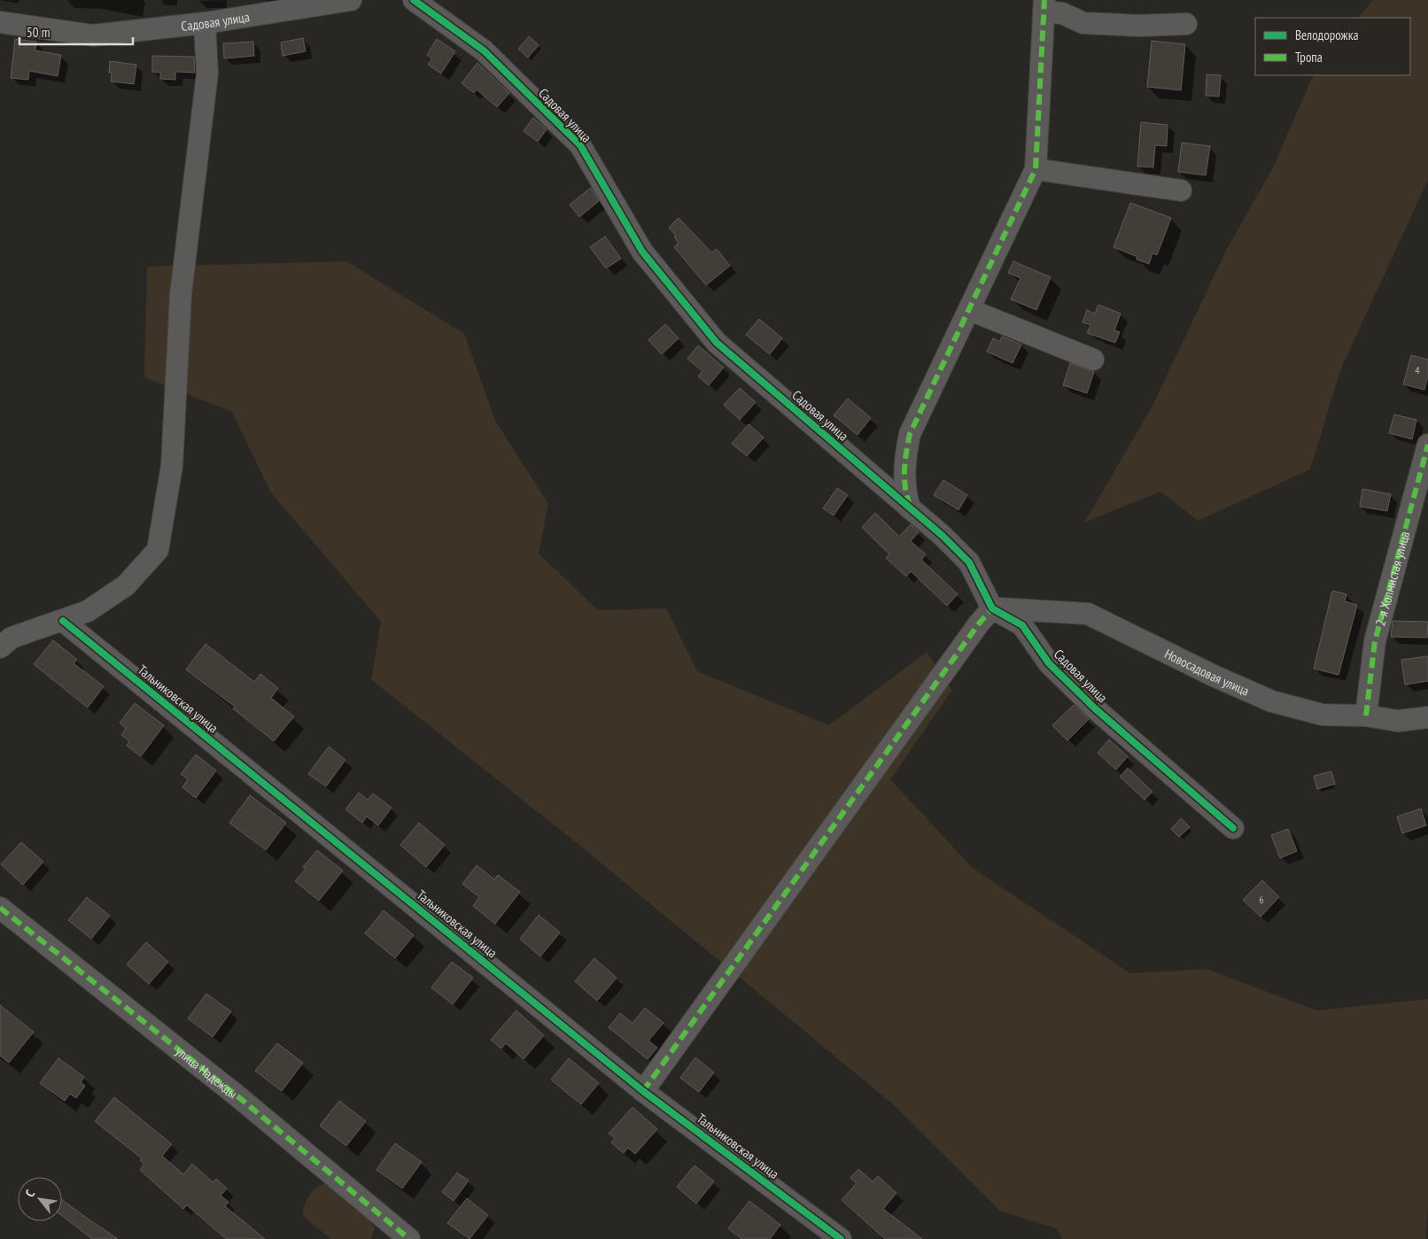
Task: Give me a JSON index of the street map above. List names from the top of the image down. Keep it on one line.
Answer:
{"streets":{"street":["Садовая улица","2-я Холмистая улица","Новосадовая улица","Тальниковская улица","улица Надежды"]},"crossings":[["Садовая улица","Новосадовая улица"],["2-я Холмистая улица","Новосадовая улица"]],"house_numbers":["4","6"],"legend":["Велодорожка","Тропа"],"scale_bar":"50 m","north":"top left"}
